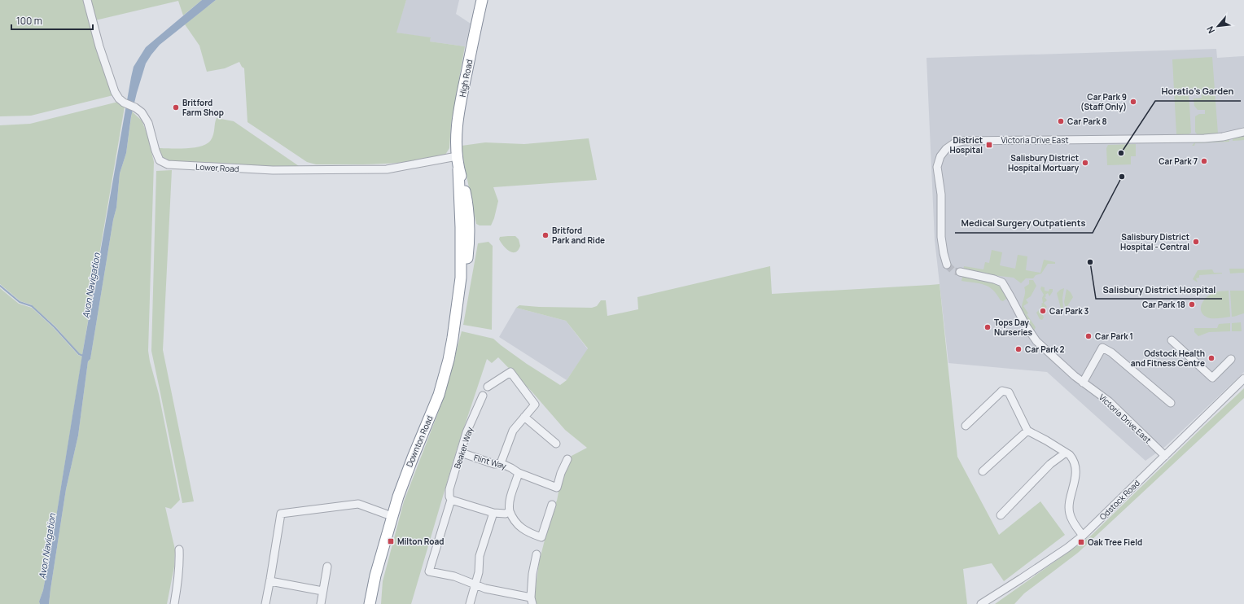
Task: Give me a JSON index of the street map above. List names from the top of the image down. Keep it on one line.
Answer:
{"streets":{"highway":["High Road","Downton Road"],"street":["Victoria Drive East","Lower Road","Beaker Way","Flint Way","Odstock Road"]},"crossings":[["High Road","Lower Road"],["High Road","Downton Road"],["Victoria Drive East","Odstock Road"],["Lower Road","Downton Road"],["Beaker Way","Flint Way"]],"water":["Avon Navigation"],"places":{"other":["Car Park 9 (Staff Only)","Britford Farm Shop","Car Park 8","Horatio's Garden","Car Park 7","Salisbury District Hospital Mortuary","Medical Surgery Outpatients","Britford Park and Ride","Salisbury District Hospital - Central","Salisbury District Hospital","Car Park 18","Car Park 3","Tops Day Nurseries","Car Park 1","Car Park 2","Odstock Health and Fitness Centre"],"transit":["District Hospital","Milton Road","Oak Tree Field"]},"scale_bar":"100 m","north":"bottom left"}
